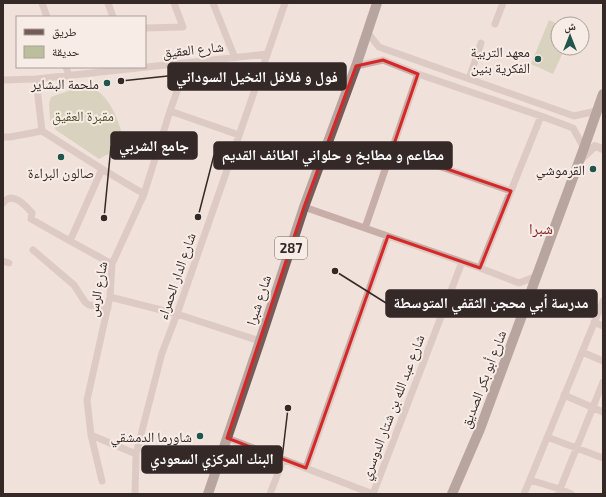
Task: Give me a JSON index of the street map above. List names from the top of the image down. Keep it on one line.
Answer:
{"streets":{"main road":["287","شارع شبرا","شارع أبو بكر الصديق"],"street":["شارع العقيق","شارع الدار الحمراء","شارع الرس","شارع عبد الله بن شتار الدوسري"]},"crossings":[["شارع العقيق","شارع الدار الحمراء"],["شارع العقيق","شارع الرس"]],"districts":["شبرا"],"parks":["مقبرة العقيق"],"places":["معهد التربية الفكرية بنين","فول و فلافل النخيل السوداني","ملحمة البشاير","صالون البراءة","القرموشي","مطاعم و مطابخ و حلواني الطائف القديم","جامع الشربي","مدرسة أبي محجن الثقفي المتوسطة","البنك المركزي السعودي","شاورما الدمشقي"],"legend":["طريق","حديقة"],"north":"top"}
